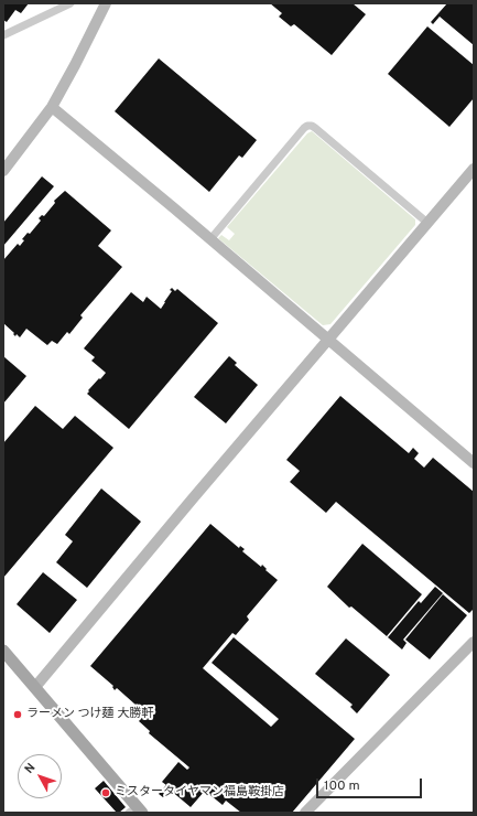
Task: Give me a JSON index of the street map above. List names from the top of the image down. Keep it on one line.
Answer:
{"places":["ラーメン つけ麺 大勝軒","ミスタータイヤマン福島鞍掛店"],"scale_bar":"100 m","north":"top left"}
